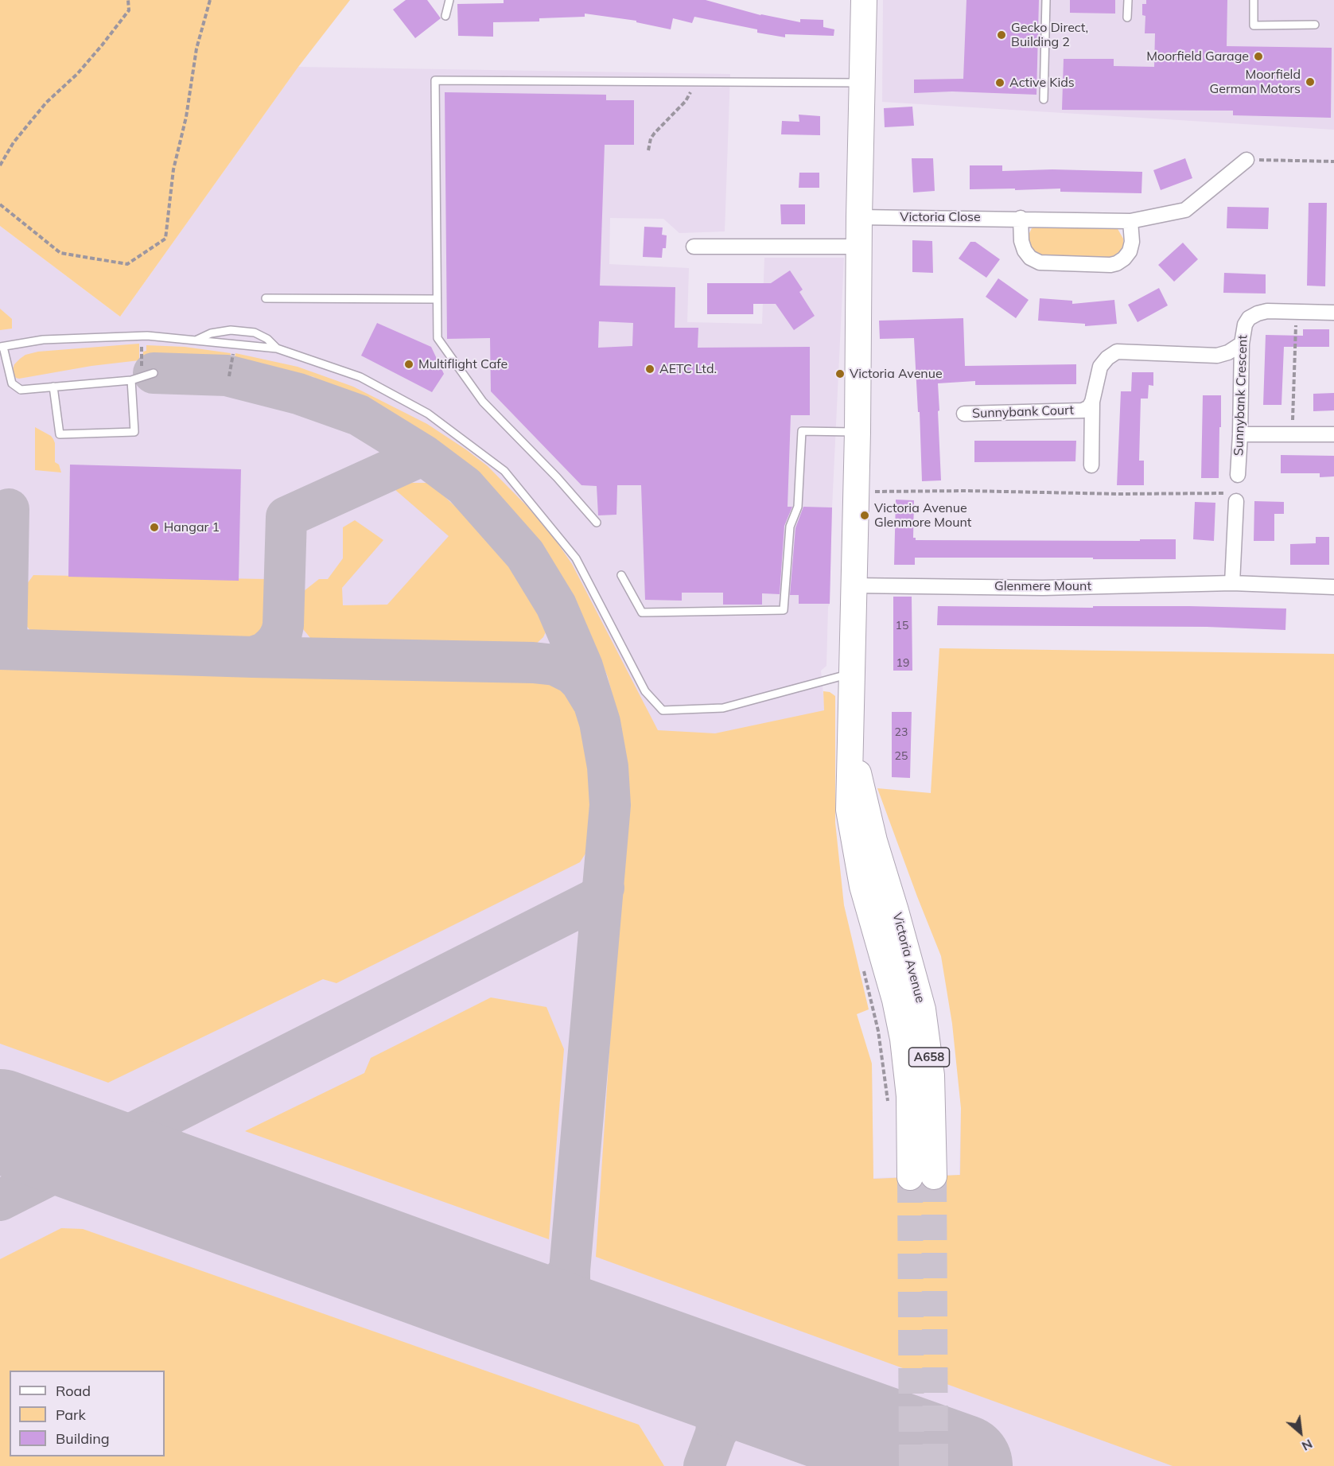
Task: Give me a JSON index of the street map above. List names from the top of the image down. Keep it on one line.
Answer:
{"streets":{"highway":["Victoria Avenue","A658"],"street":["Victoria Close","Sunnybank Crescent","Sunnybank Court","Glenmere Mount"]},"crossings":[["Victoria Close","Victoria Avenue"],["Sunnybank Crescent","Sunnybank Court"],["Glenmere Mount","Victoria Avenue"]],"places":["Gecko Direct, Building 2","Moorfield Garage","Moorfield German Motors","Active Kids","Multiflight Cafe","AETC Ltd.","Victoria Avenue","Victoria Avenue Glenmore Mount","Hangar 1"],"house_numbers":["15","19","23","25"],"legend":["Road","Park","Building"],"north":"bottom right"}
